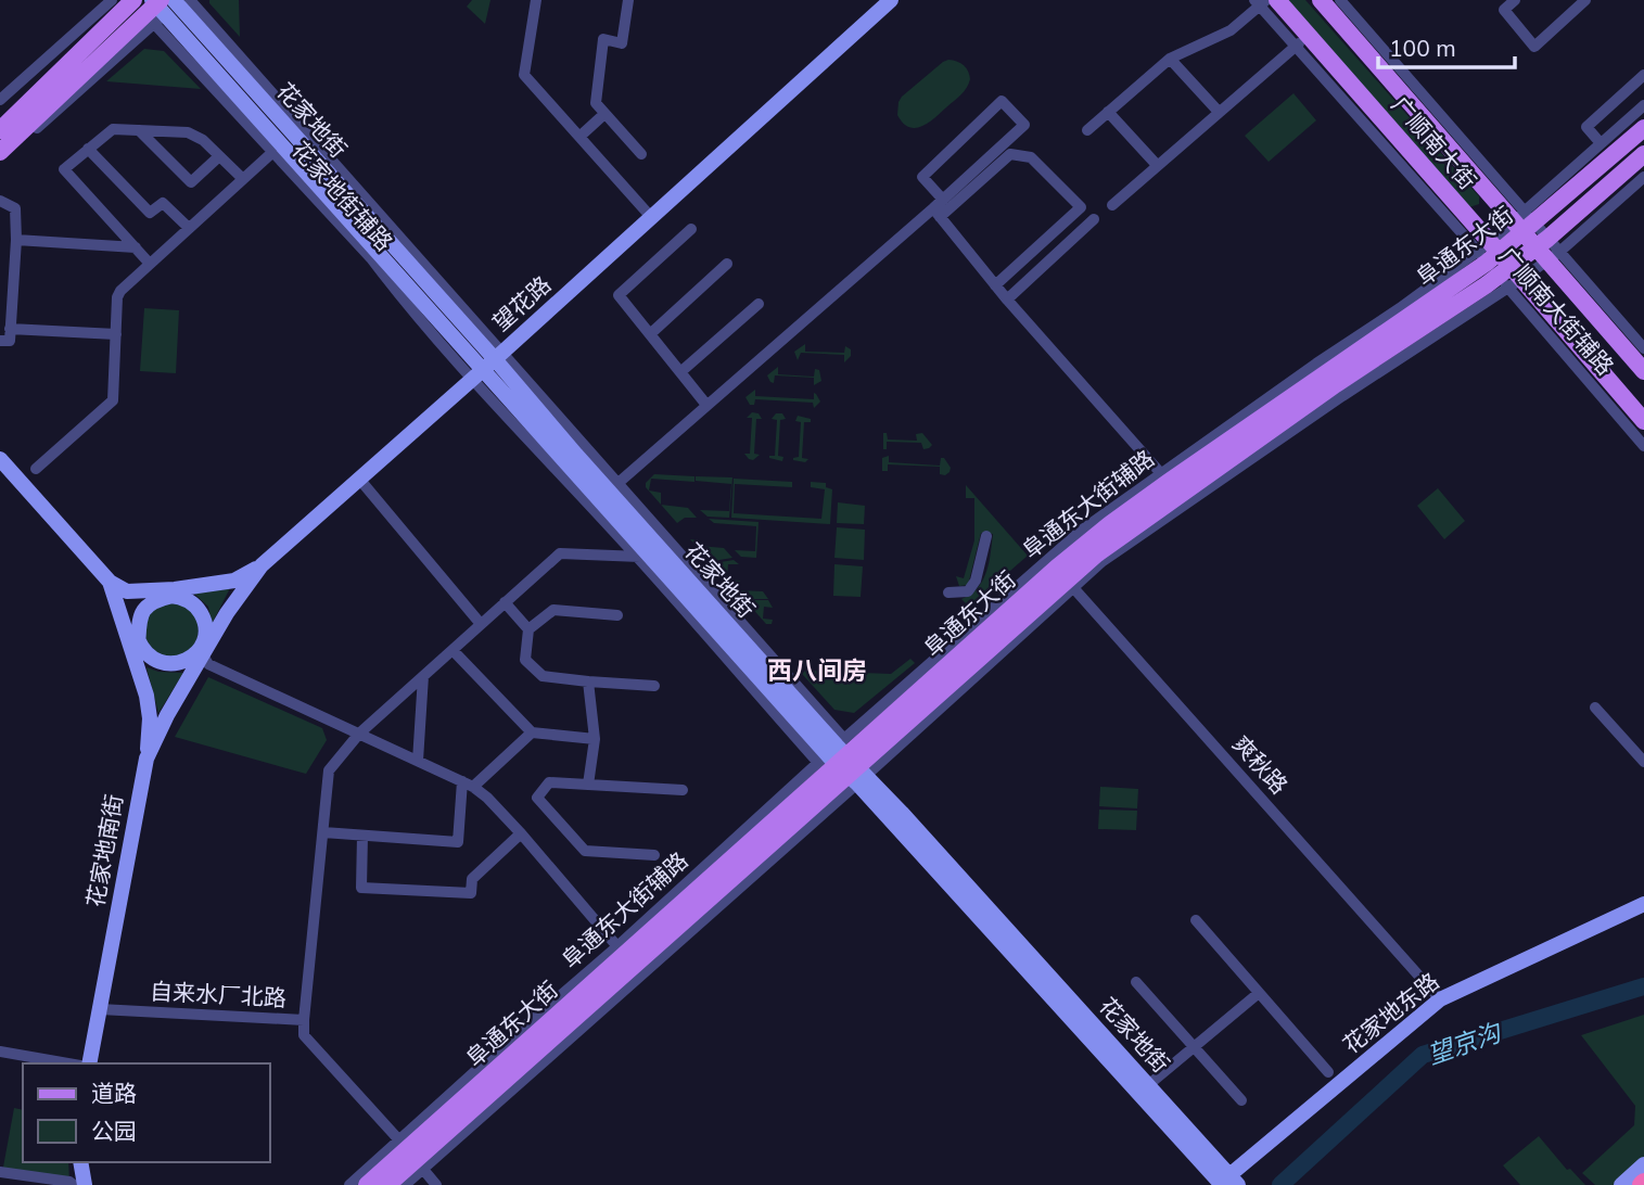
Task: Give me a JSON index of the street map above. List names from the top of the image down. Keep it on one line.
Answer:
{"streets":{"main road":["花家地街","广顺南大街","阜通东大街","望花路","花家地南街","花家地东路"],"street":["广顺南大街辅路","阜通东大街辅路","爽秋路","自来水厂北路"]},"crossings":[["花家地街","阜通东大街"],["花家地街","望花路"],["花家地街","阜通东大街辅路"],["花家地街","花家地东路"],["广顺南大街","阜通东大街"],["广顺南大街","广顺南大街辅路"],["阜通东大街","广顺南大街辅路"],["阜通东大街","阜通东大街辅路"],["阜通东大街","爽秋路"],["阜通东大街","自来水厂北路"],["望花路","花家地南街"],["阜通东大街辅路","爽秋路"],["爽秋路","花家地东路"],["花家地南街","自来水厂北路"]],"districts":["西八间房"],"water":["望京沟"],"legend":["道路","公园"],"scale_bar":"100 m"}
